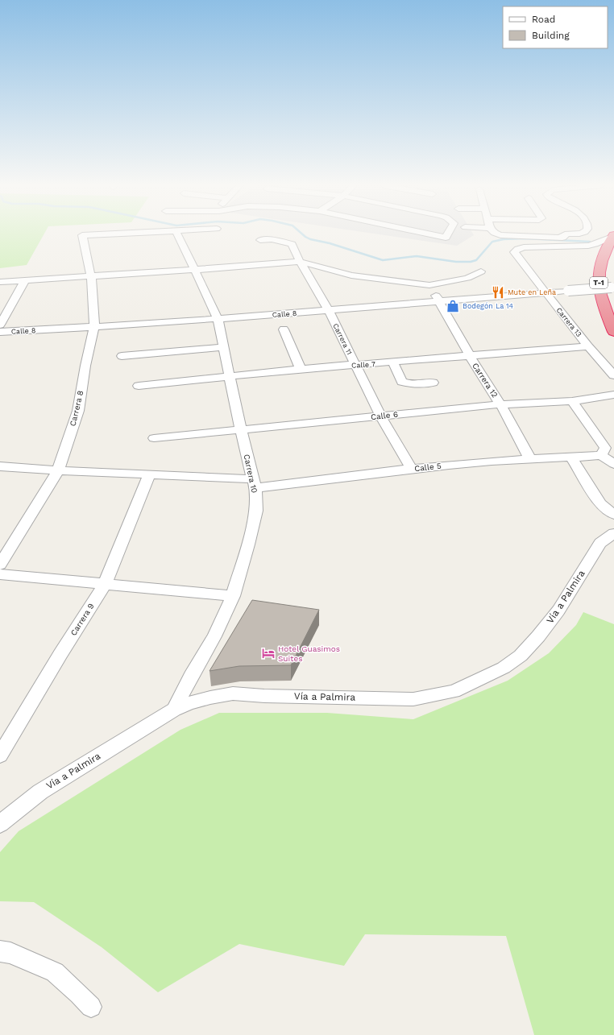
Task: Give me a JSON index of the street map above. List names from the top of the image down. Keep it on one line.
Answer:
{"streets":{"highway":["T-1"],"street":["Calle 8","Carrera 13","Carrera 11","Calle 7","Carrera 12","Carrera 8","Calle 6","Calle 5","Carrera 10","Vía a Palmira","Carrera 9"]},"crossings":[["T-1","Carrera 13"],["Calle 8","Carrera 13"],["Calle 8","Carrera 11"],["Calle 8","Carrera 12"],["Calle 8","Carrera 8"],["Calle 8","Carrera 10"],["Carrera 13","Calle 7"],["Carrera 11","Calle 7"],["Carrera 11","Calle 6"],["Carrera 11","Calle 5"],["Calle 7","Carrera 12"],["Calle 7","Carrera 10"],["Carrera 12","Calle 6"],["Carrera 12","Calle 5"],["Carrera 8","Calle 5"],["Calle 6","Carrera 10"],["Calle 5","Carrera 10"],["Calle 5","Carrera 9"],["Carrera 10","Vía a Palmira"]],"places":{"restaurant":["Mute en Leña"],"shop":["Bodegón La 14"],"hotel":["Hotel Guasimos Suites"]},"legend":["Road","Building"]}
